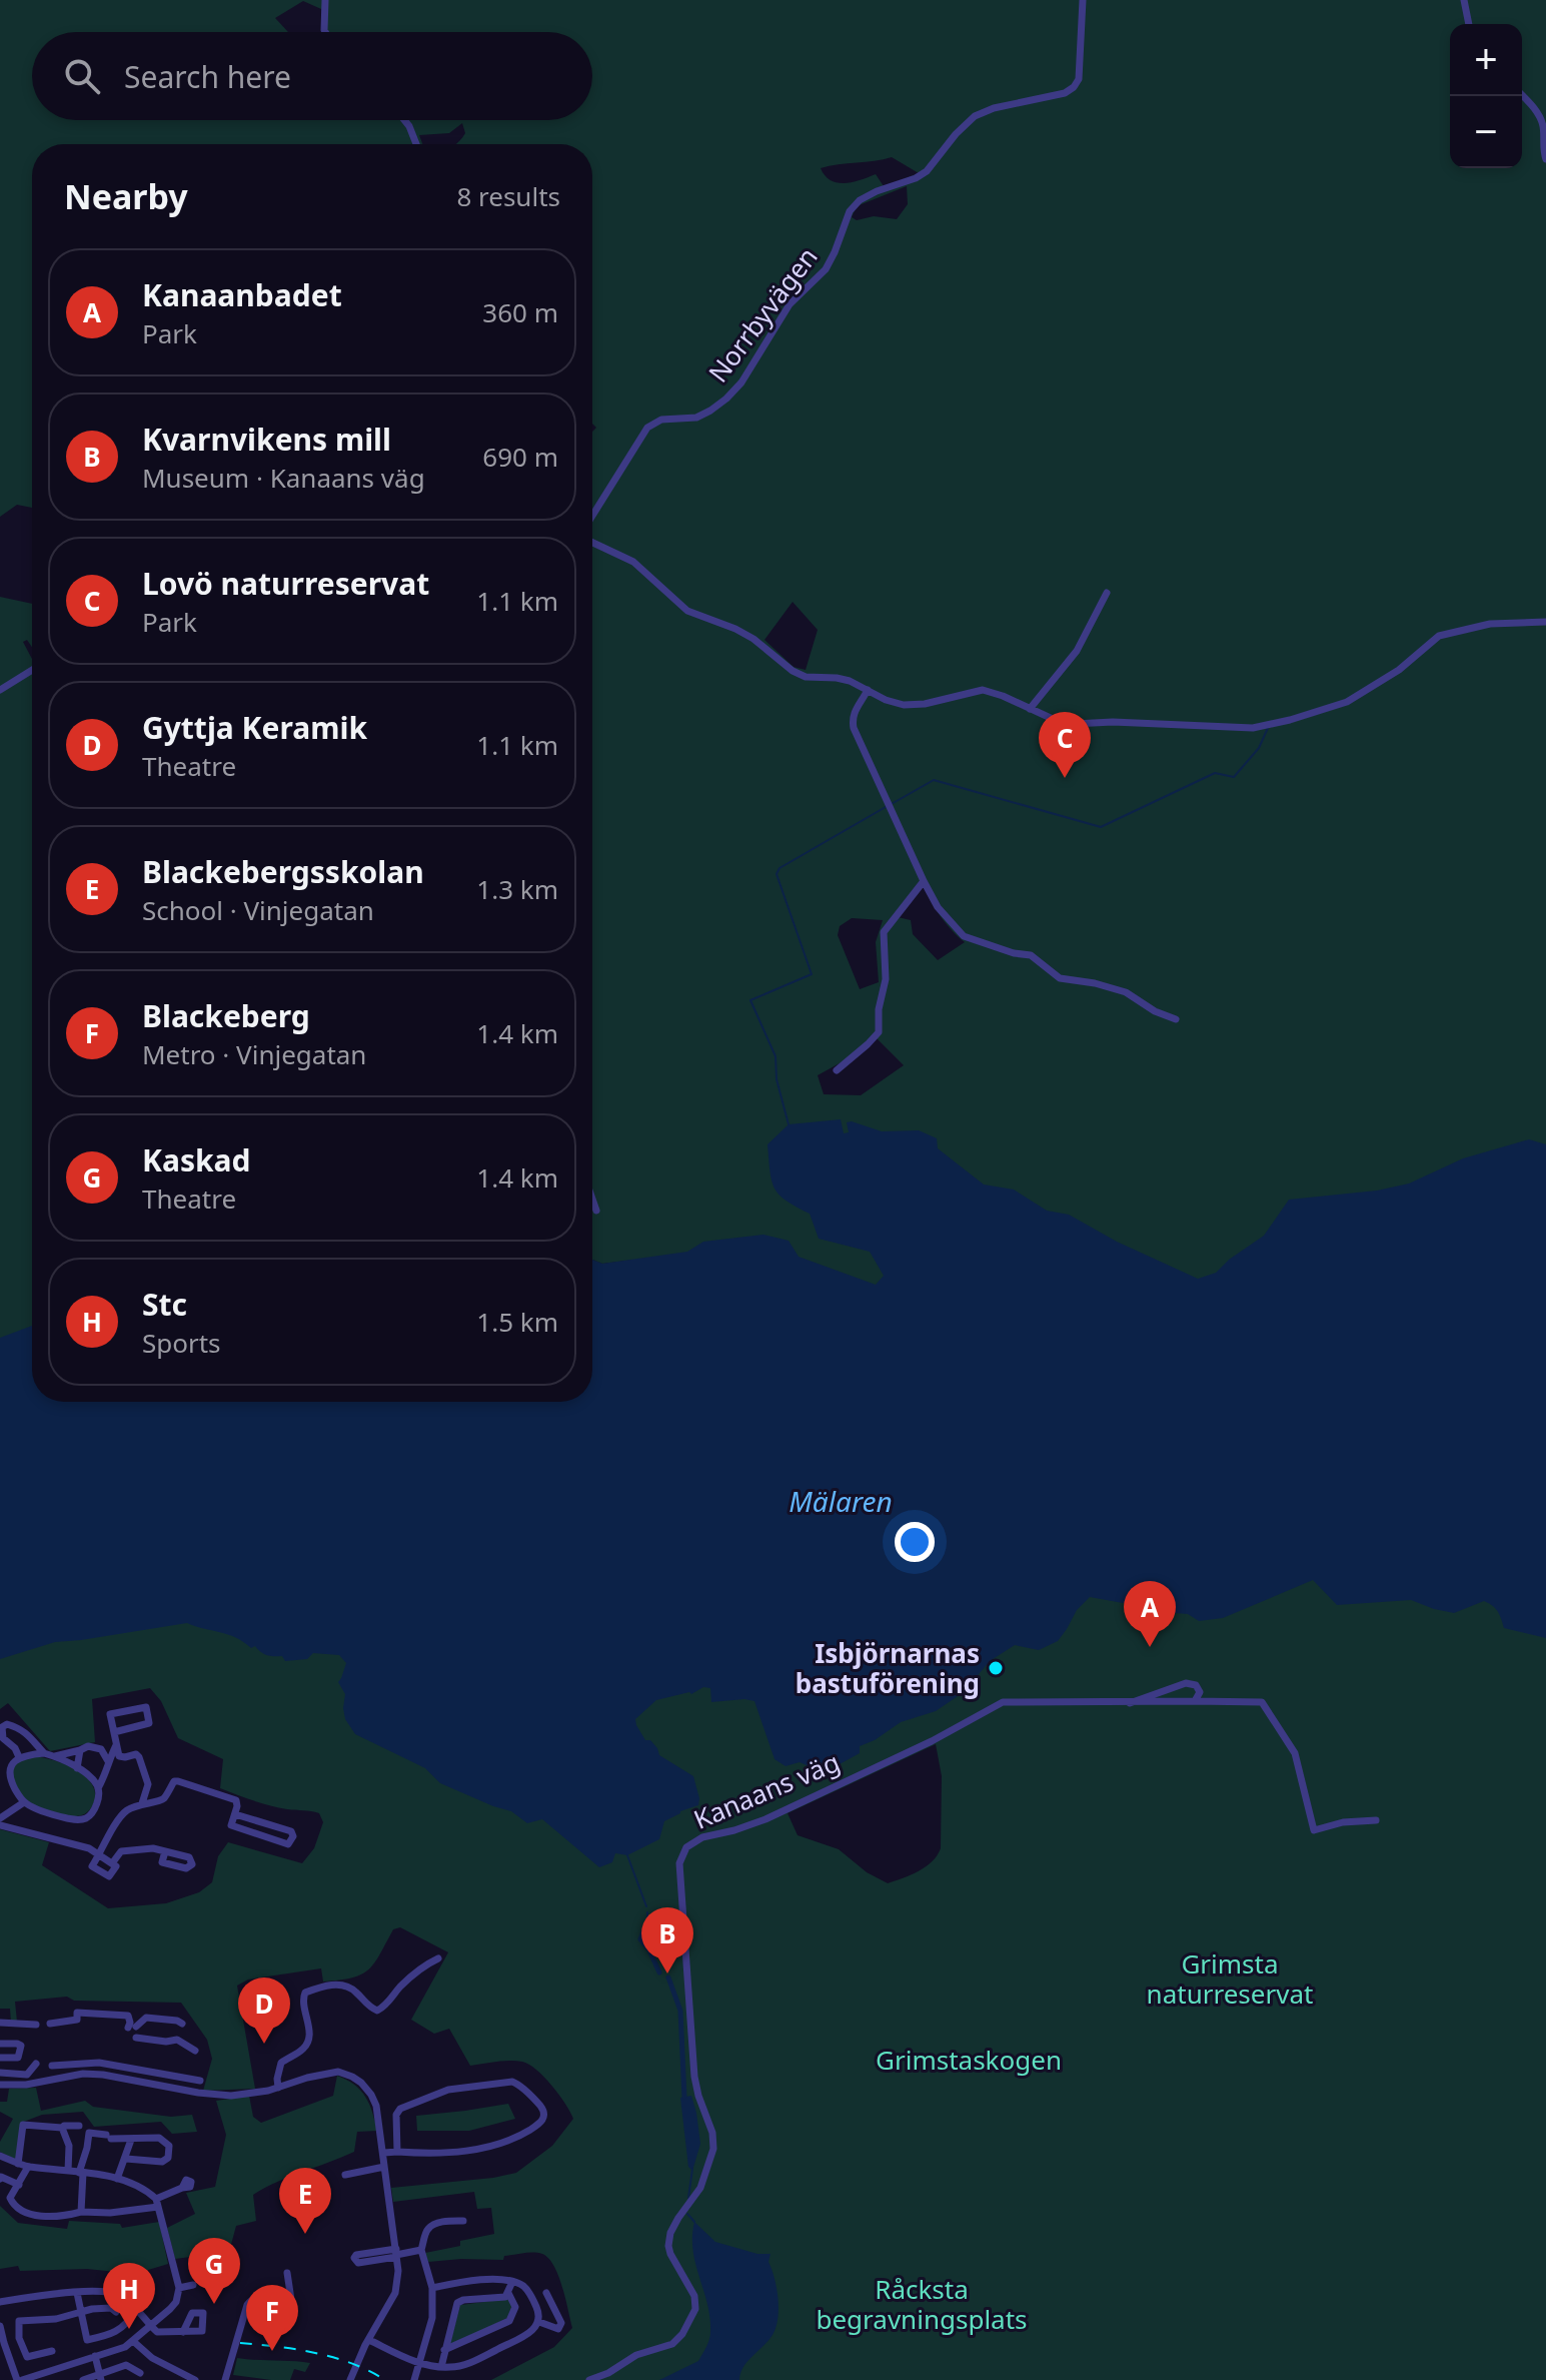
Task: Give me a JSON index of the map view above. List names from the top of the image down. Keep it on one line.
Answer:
{"streets":{"street":["Norrbyvägen","Kanaans väg"]},"water":["Mälaren"],"parks":["Grimsta naturreservat","Grimstaskogen","Råcksta begravningsplats"],"places":["Isbjörnarnas bastuförening"],"page":{"map_buttons":["+","−"],"search":"Search here","heading":["Nearby","8 results"],"list":[{"mark":"A","name":"Kanaanbadet","note":"Park","value":"360 m"},{"mark":"B","name":"Kvarnvikens mill","note":"Museum · Kanaans väg","value":"690 m"},{"mark":"C","name":"Lovö naturreservat","note":"Park","value":"1.1 km"},{"mark":"D","name":"Gyttja Keramik","note":"Theatre","value":"1.1 km"},{"mark":"E","name":"Blackebergsskolan","note":"School · Vinjegatan","value":"1.3 km"},{"mark":"F","name":"Blackeberg","note":"Metro · Vinjegatan","value":"1.4 km"},{"mark":"G","name":"Kaskad","note":"Theatre","value":"1.4 km"},{"mark":"H","name":"Stc","note":"Sports","value":"1.5 km"}],"pins":["C","A","B","D","E","G","H","F"]}}
